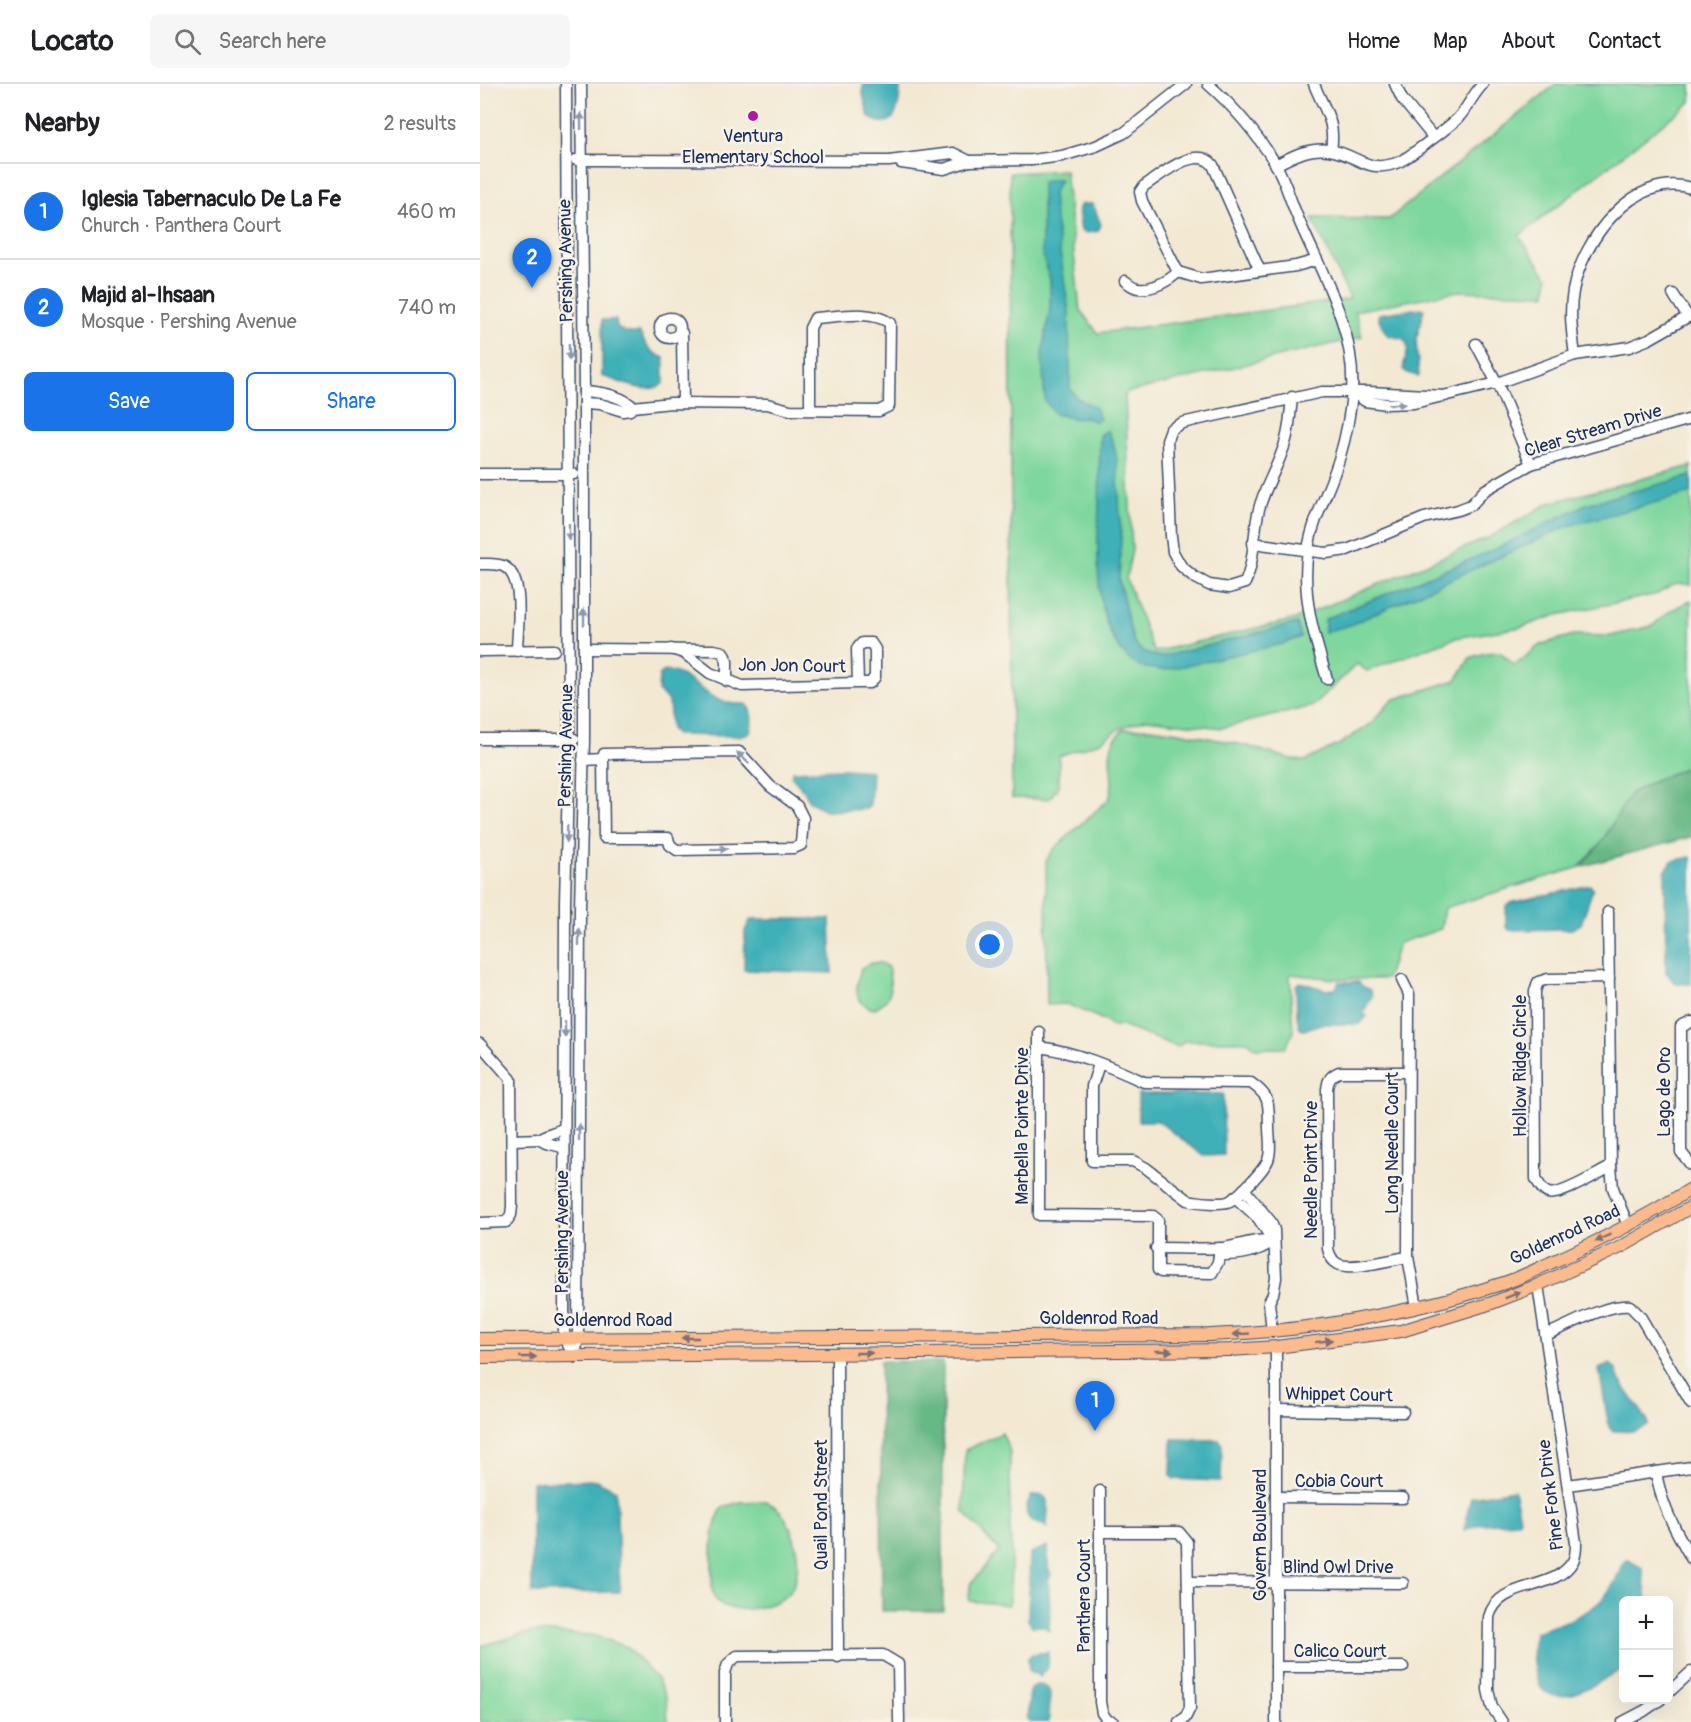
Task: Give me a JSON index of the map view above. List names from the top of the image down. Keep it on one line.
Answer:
{"streets":{"main road":["Goldenrod Road"],"street":["Pershing Avenue","Clear Stream Drive","Jon Jon Court","Hollow Ridge Circle","Lago de Oro","Marbella Pointe Drive","Long Needle Court","Needle Point Drive","Whippet Court","Cobia Court","Pine Fork Drive","Quail Pond Street","Govern Boulevard","Blind Owl Drive","Panthera Court","Calico Court"]},"crossings":[["Pershing Avenue","Jon Jon Court"],["Pershing Avenue","Goldenrod Road"],["Long Needle Court","Needle Point Drive"],["Long Needle Court","Goldenrod Road"],["Goldenrod Road","Pine Fork Drive"],["Goldenrod Road","Quail Pond Street"],["Goldenrod Road","Govern Boulevard"],["Whippet Court","Govern Boulevard"],["Cobia Court","Govern Boulevard"],["Govern Boulevard","Blind Owl Drive"],["Govern Boulevard","Calico Court"]],"places":["Ventura Elementary School"],"page":{"header":"Locato","search":"Search here","nav":["Home","Map","About","Contact"],"heading":["Nearby","2 results"],"list":[{"mark":"1","name":"Iglesia Tabernaculo De La Fe","note":"Church · Panthera Court","value":"460 m"},{"mark":"2","name":"Majid al-Ihsaan","note":"Mosque · Pershing Avenue","value":"740 m"}],"pins":["2","1"],"buttons":["Save","Share"],"map_buttons":["+","−"]}}
